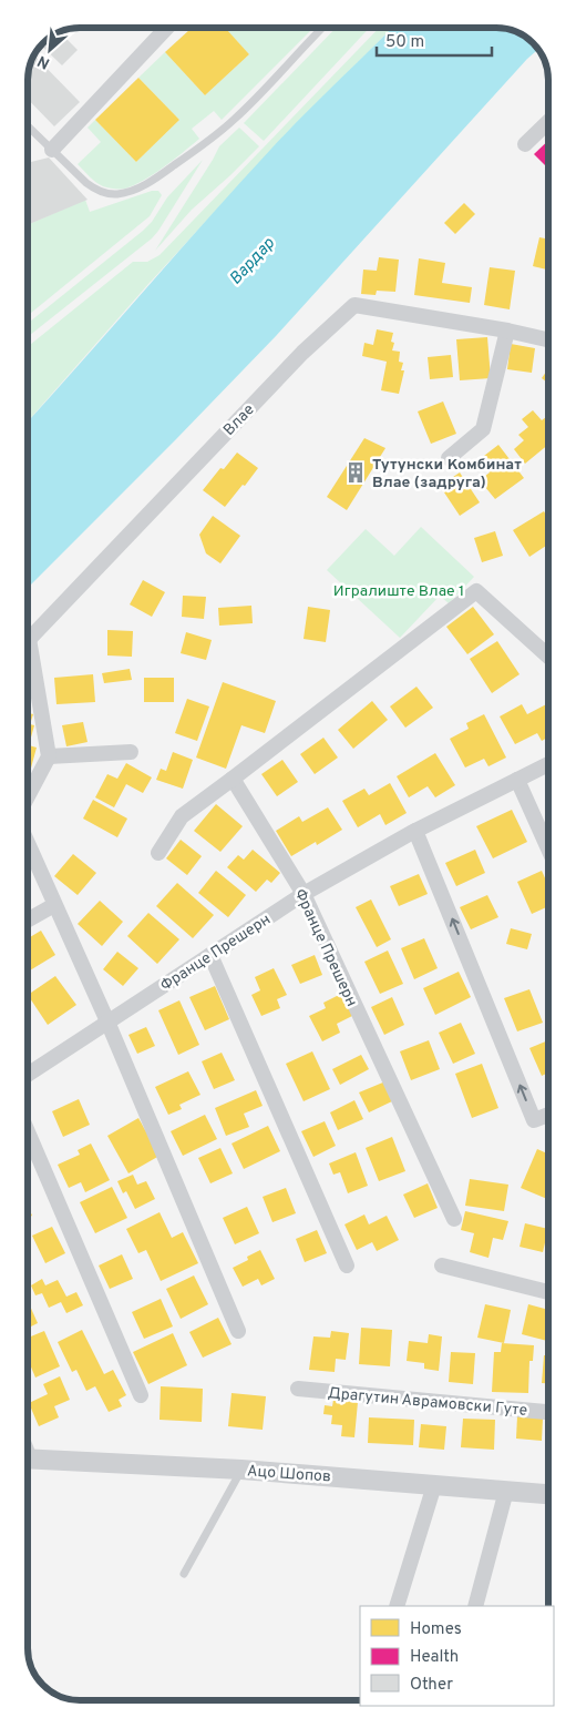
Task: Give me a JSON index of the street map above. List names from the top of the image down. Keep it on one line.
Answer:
{"streets":{"street":["Влае","Франце Прешерн","Францe Прешерн","Драгутин Аврамовски Гуте","Ацо Шопов"]},"crossings":[["Франце Прешерн","Францe Прешерн"]],"water":["Вардар"],"parks":["Игралиште Влае 1"],"places":{"building":["Тутунски Комбинат Влае (задруга)"]},"legend":["Homes","Health","Other"],"scale_bar":"50 m","north":"bottom left"}
